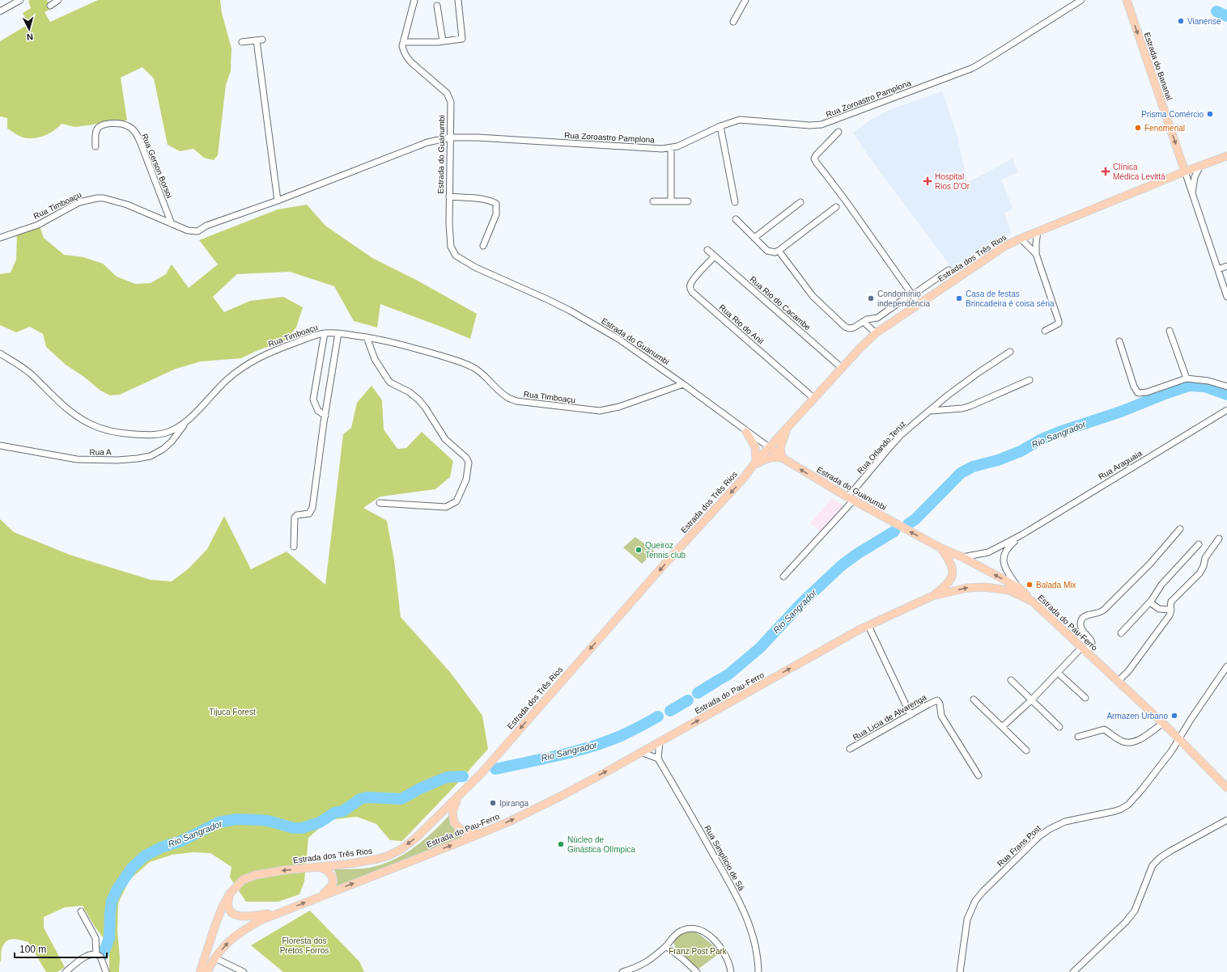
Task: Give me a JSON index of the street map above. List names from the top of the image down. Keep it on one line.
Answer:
{"streets":{"main road":["Estrada do Bananal","Estrada do Guanumbi","Estrada dos Três Rios","Estrada do Pau-Ferro"],"street":["Rua Zoroastro Pamplona","Rua Gerson Borsoi","Rua Timboaçu","Rua Rio do Cacambe","Rua Rio do Anil","Rua Orlando Teruz","Rua A","Rua Araguaia","Rua Licia de Alvarenga","Rua Frans Post","Rua Simplício de Sá"]},"crossings":[["Estrada do Bananal","Estrada dos Três Rios"],["Rua Zoroastro Pamplona","Estrada do Guanumbi"],["Rua Zoroastro Pamplona","Rua Timboaçu"],["Estrada do Guanumbi","Rua Timboaçu"],["Estrada do Guanumbi","Estrada dos Três Rios"],["Estrada do Guanumbi","Rua Orlando Teruz"],["Estrada do Guanumbi","Rua Araguaia"],["Estrada do Guanumbi","Estrada do Pau-Ferro"],["Rua Gerson Borsoi","Rua Timboaçu"],["Rua Timboaçu","Rua A"],["Estrada dos Três Rios","Rua Rio do Cacambe"],["Estrada dos Três Rios","Rua Rio do Anil"],["Rua Rio do Cacambe","Rua Rio do Anil"],["Estrada do Pau-Ferro","Rua Frans Post"]],"one_way":["Estrada do Bananal","Estrada dos Três Rios","Estrada do Pau-Ferro"],"water":["Rio Sangrador"],"parks":["Tijuca Forest","Floresta dos Pretos Forros","Franz Post Park"],"places":{"other":["Vianense","Prisma Comércio","Fenomenal","Condomínio independência","Casa de festas Brincadeira é coisa séria","Queiroz Tennis club","Balada Mix","Armazen Urbano","Ipiranga","Núcleo de Ginástica Olímpica"],"health":["Clínica Médica Levittá","Hospital Rios D'Or"]},"scale_bar":"100 m","north":"bottom"}
